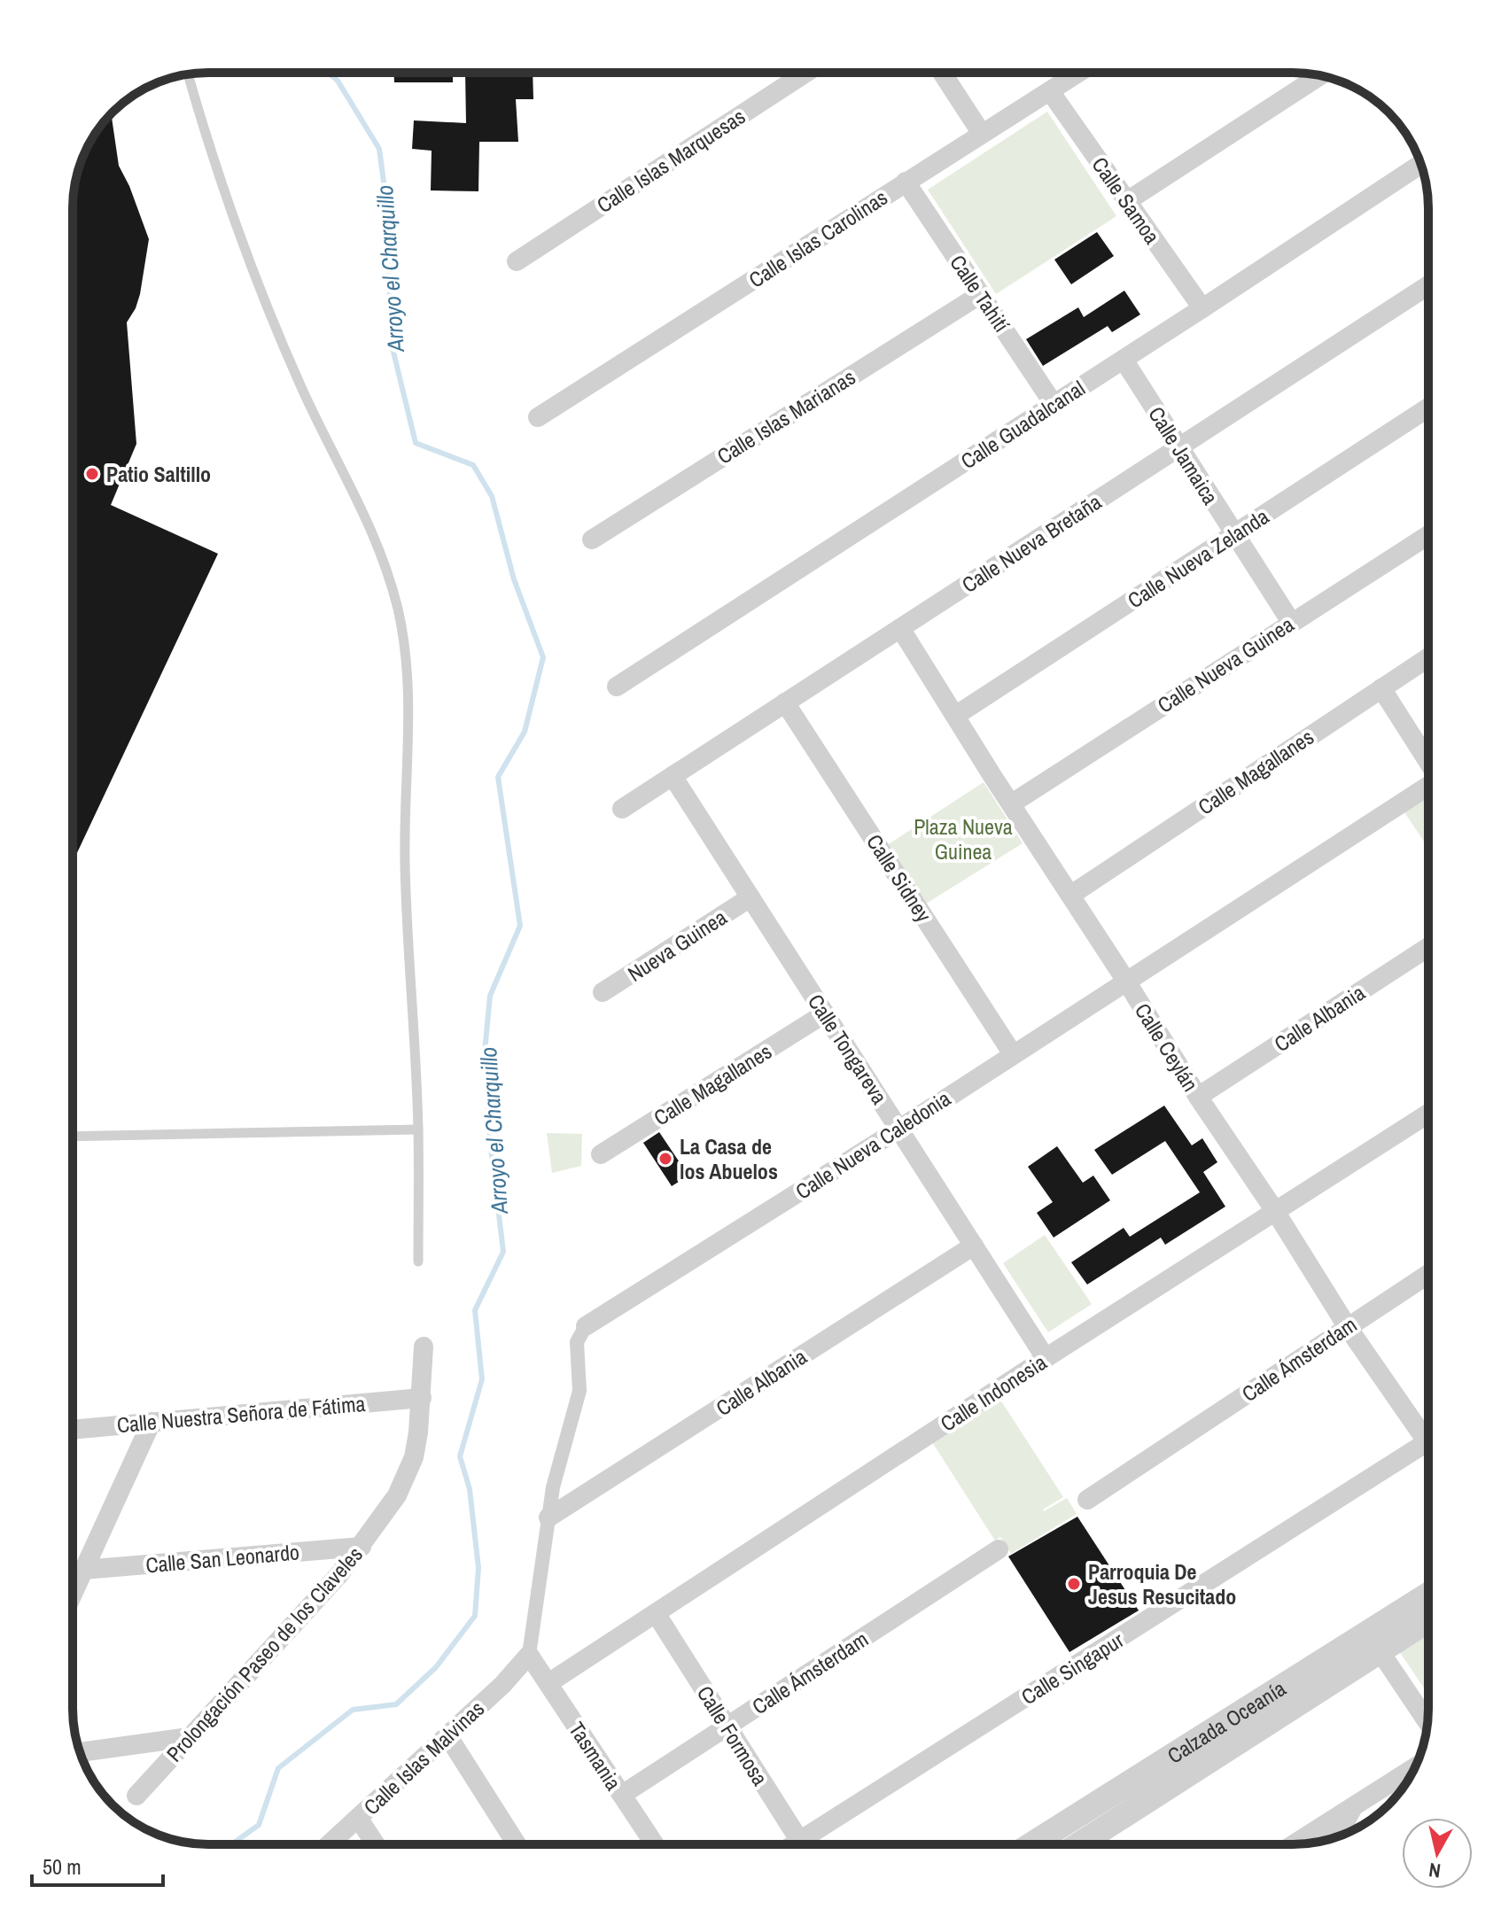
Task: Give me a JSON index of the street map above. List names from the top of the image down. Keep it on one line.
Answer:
{"streets":{"street":["Calle Islas Marquesas","Calle Samoa","Calle Islas Carolinas","Calle Tahití","Calle Islas Marianas","Calle Guadalcanal","Calle Jamaica","Calle Nueva Bretaña","Calle Nueva Zelanda","Calle Nueva Guinea","Calle Magallanes","Calle Sidney","Nueva Guinea","Calle Albania","Calle Ceylán","Calle Tongareva","Calle Nueva Caledonia","Calle Ámsterdam","Calle Indonesia","Calle Nuestra Señora de Fátima","Calle San Leonardo","Prolongación Paseo de los Claveles","Calle Singapur","Calzada Oceanía","Calle Formosa","Tasmania","Calle Islas Malvinas"]},"crossings":[["Calle Samoa","Calle Islas Carolinas"],["Calle Samoa","Calle Guadalcanal"],["Calle Islas Carolinas","Calle Tahití"],["Calle Tahití","Calle Islas Marianas"],["Calle Tahití","Calle Guadalcanal"],["Calle Guadalcanal","Calle Jamaica"],["Calle Jamaica","Calle Nueva Bretaña"],["Calle Jamaica","Calle Nueva Zelanda"],["Calle Jamaica","Calle Nueva Guinea"],["Calle Nueva Bretaña","Calle Sidney"],["Calle Nueva Bretaña","Calle Ceylán"],["Calle Nueva Bretaña","Calle Tongareva"],["Calle Nueva Zelanda","Calle Ceylán"],["Calle Nueva Guinea","Calle Ceylán"],["Calle Magallanes","Calle Ceylán"],["Calle Magallanes","Calle Tongareva"],["Calle Sidney","Calle Nueva Caledonia"],["Nueva Guinea","Calle Tongareva"],["Calle Albania","Calle Ceylán"],["Calle Albania","Calle Tongareva"],["Calle Albania","Calle Nueva Caledonia"],["Calle Ceylán","Calle Nueva Caledonia"],["Calle Ceylán","Calle Ámsterdam"],["Calle Ceylán","Calle Indonesia"],["Calle Tongareva","Calle Nueva Caledonia"],["Calle Tongareva","Calle Indonesia"],["Calle Nueva Caledonia","Tasmania"],["Calle Nueva Caledonia","Calle Islas Malvinas"],["Calle Ámsterdam","Calle Formosa"],["Calle Ámsterdam","Tasmania"],["Calle Indonesia","Calle Formosa"],["Calle Indonesia","Tasmania"],["Calle Nuestra Señora de Fátima","Prolongación Paseo de los Claveles"],["Calle San Leonardo","Prolongación Paseo de los Claveles"],["Tasmania","Calle Islas Malvinas"]],"water":["Arroyo el Charquillo"],"parks":["Plaza Nueva Guinea"],"places":["Patio Saltillo","La Casa de los Abuelos","Parroquia De Jesus Resucitado"],"scale_bar":"50 m","north":"bottom"}
